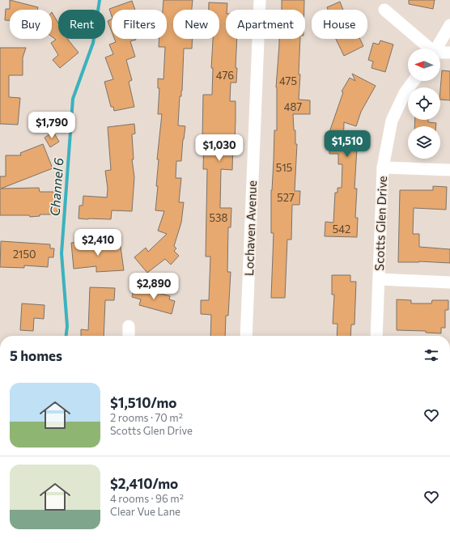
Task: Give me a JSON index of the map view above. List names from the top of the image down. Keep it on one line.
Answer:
{"streets":{"street":["Scotts Glen Drive","Lochaven Avenue"]},"water":["Channel 6"],"house_numbers":["476","475","487","515","527","538","542","2150"],"north":"left","page":{"chip":["Buy","Rent","Filters","New","Apartment","House"],"price":["$1,790","$1,510","$1,030","$2,410","$2,890"],"heading":"5 homes","list":[{"name":"$1,510/mo","note":"2 rooms · 70 m² · Scotts Glen Drive"},{"name":"$2,410/mo","note":"4 rooms · 96 m² · Clear Vue Lane"}]}}
